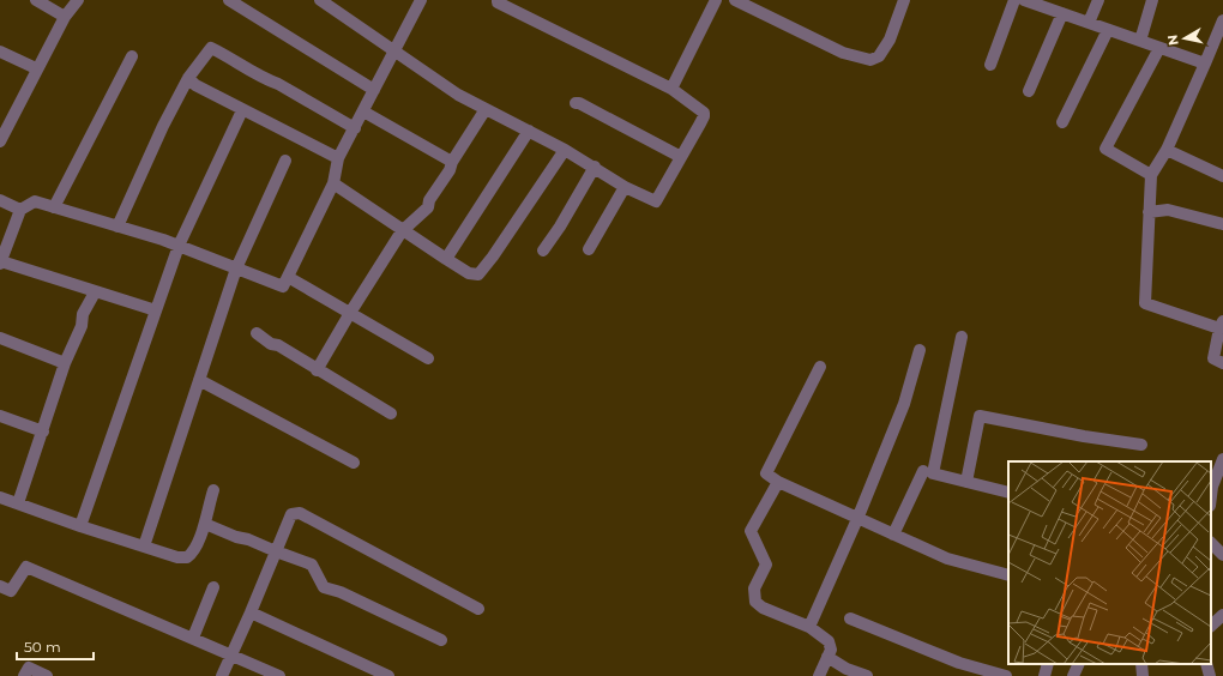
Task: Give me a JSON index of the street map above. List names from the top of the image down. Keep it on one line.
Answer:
{"scale_bar":"50 m","north":"left"}
